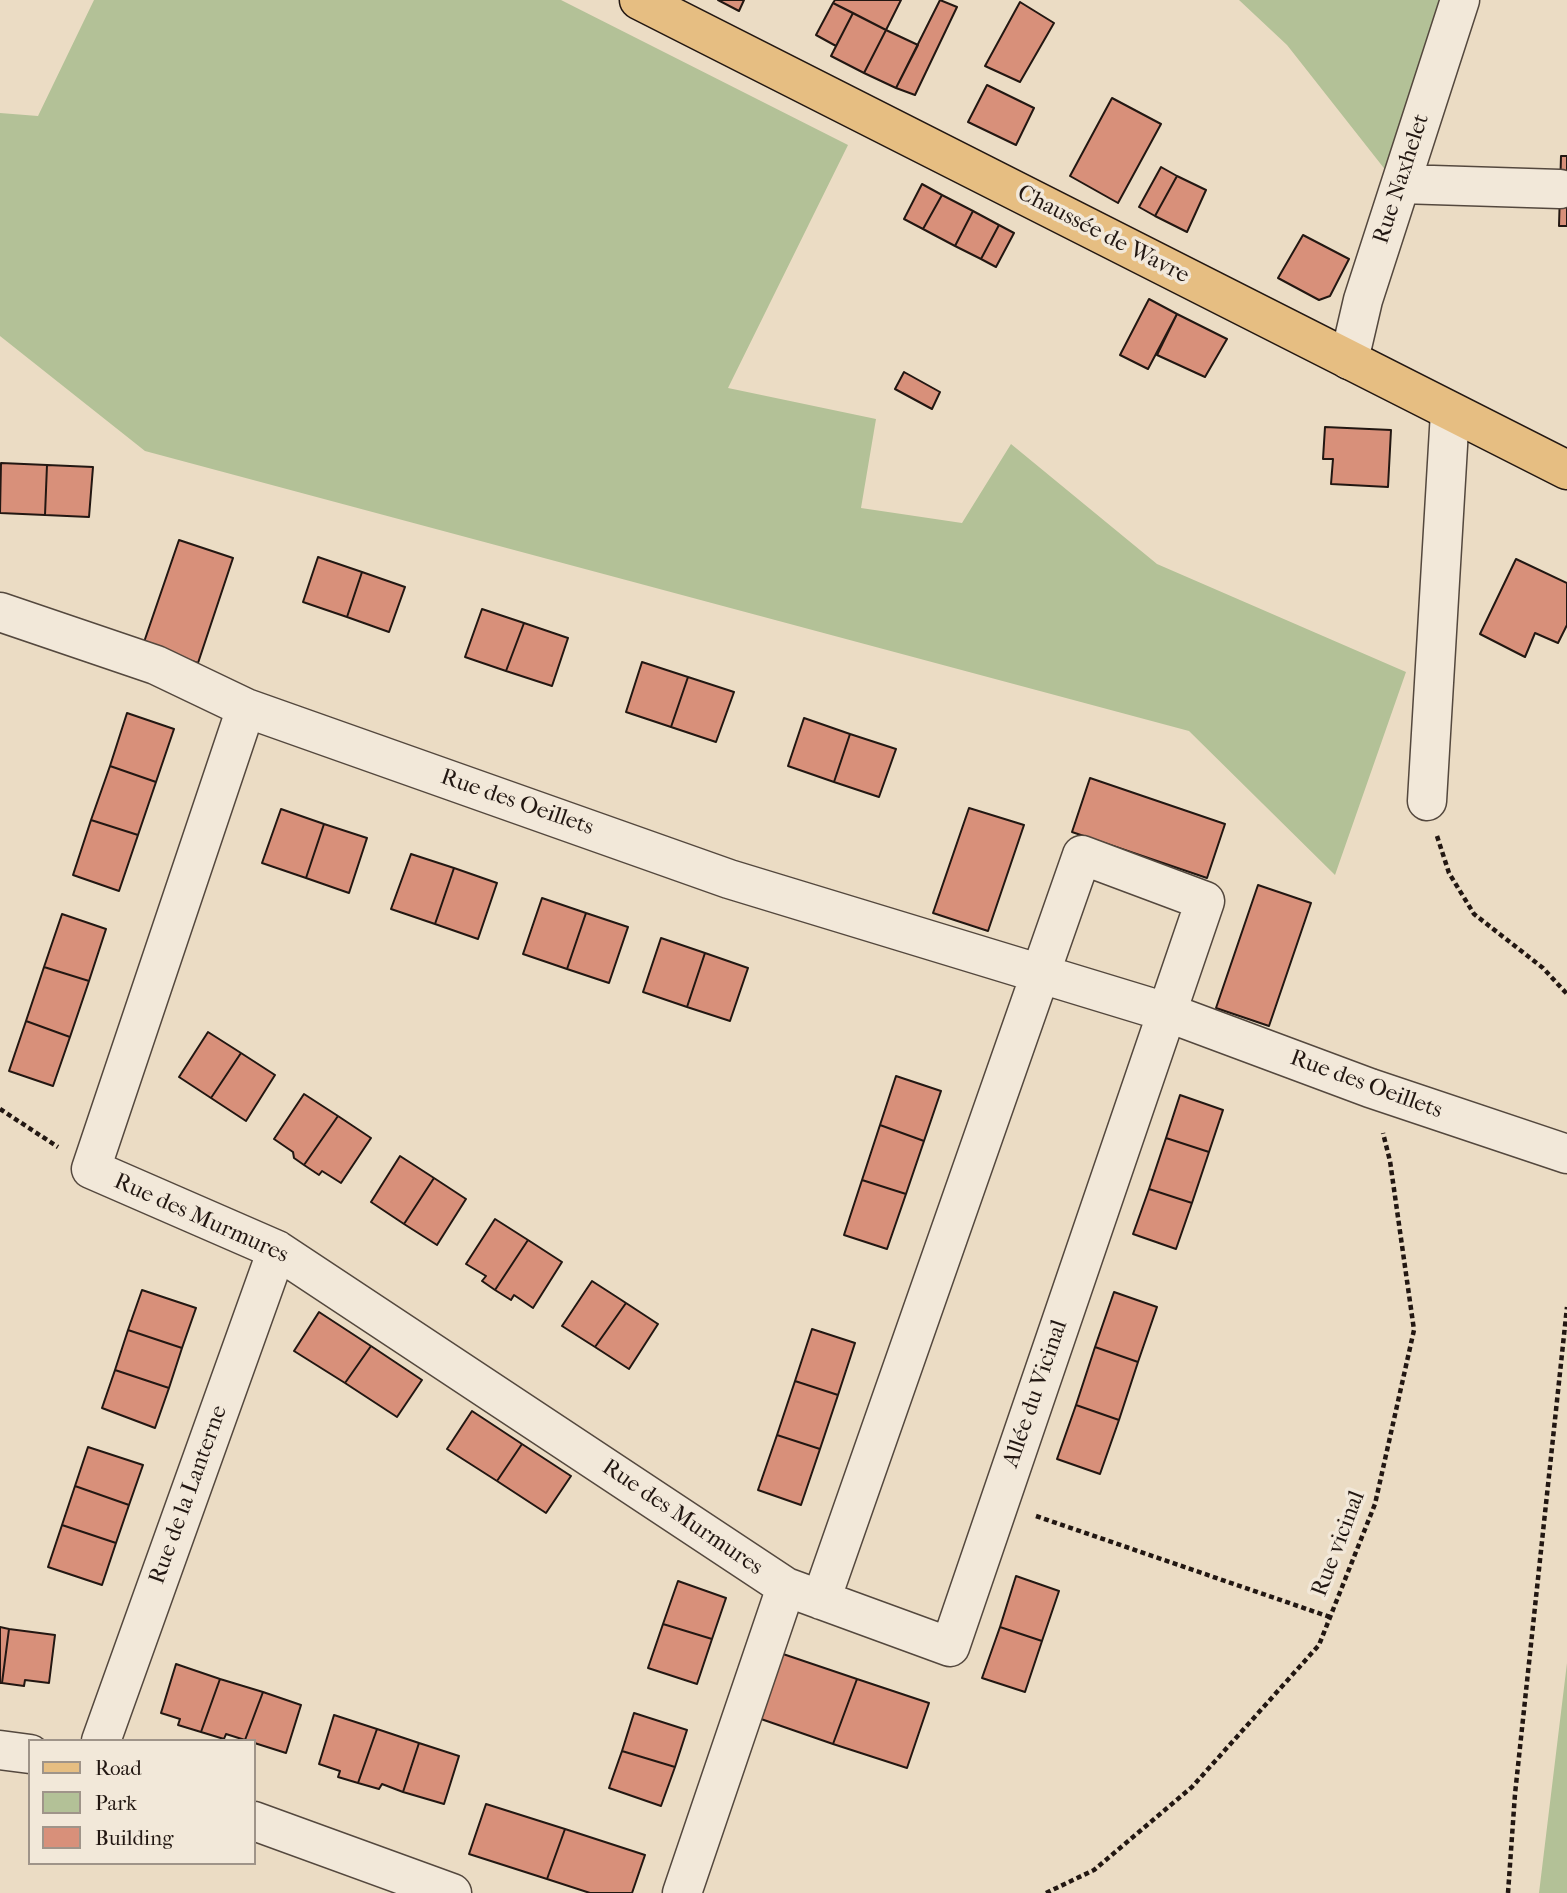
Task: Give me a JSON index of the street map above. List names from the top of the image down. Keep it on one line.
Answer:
{"streets":{"main road":["Chaussée de Wavre"],"street":["Rue Naxhelet","Rue des Oeillets","Rue des Murmures","Allée du Vicinal","Rue de la Lanterne"],"path":["Rue vicinal"]},"crossings":[["Rue Naxhelet","Chaussée de Wavre"],["Rue des Oeillets","Rue des Murmures"],["Rue des Oeillets","Allée du Vicinal"],["Rue des Oeillets","Rue vicinal"],["Rue des Murmures","Allée du Vicinal"],["Rue des Murmures","Rue de la Lanterne"]],"legend":["Road","Park","Building"]}
